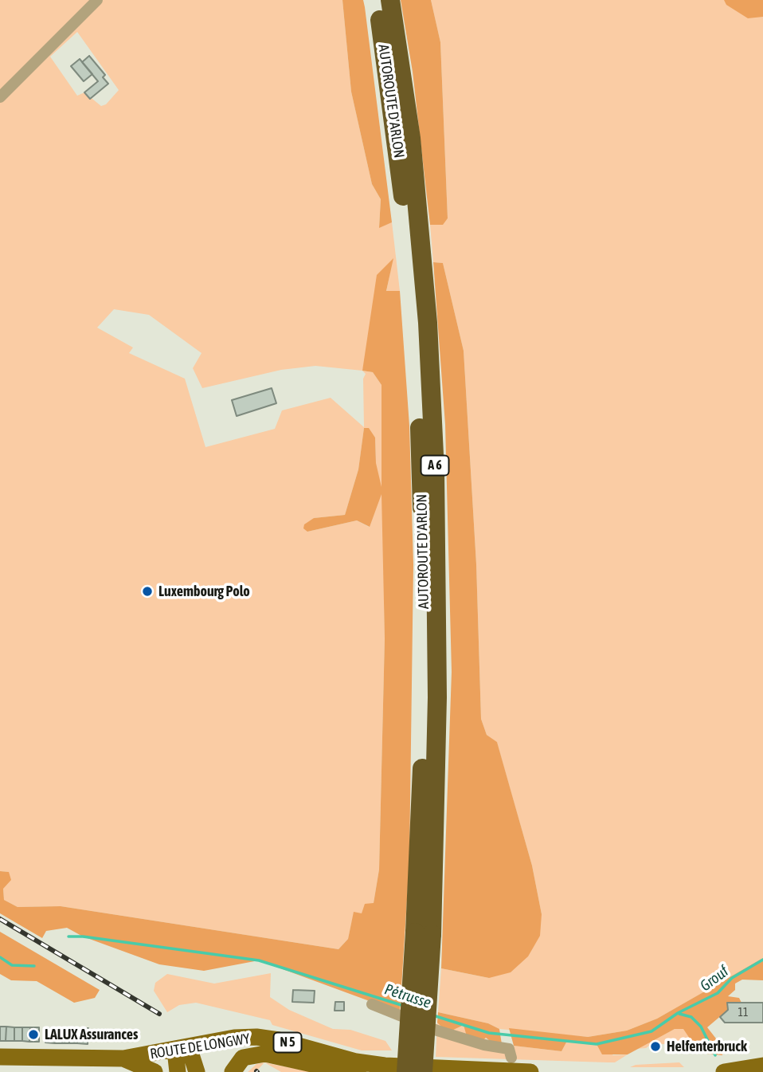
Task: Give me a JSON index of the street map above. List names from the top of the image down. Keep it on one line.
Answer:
{"streets":{"highway":["AUTOROUTE D'ARLON","A 6"],"main road":["N 5","ROUTE DE LONGWY"]},"water":["Grouf","Pétrusse"],"places":["Luxembourg Polo","LALUX Assurances","Helfenterbruck"],"house_numbers":["11"]}
